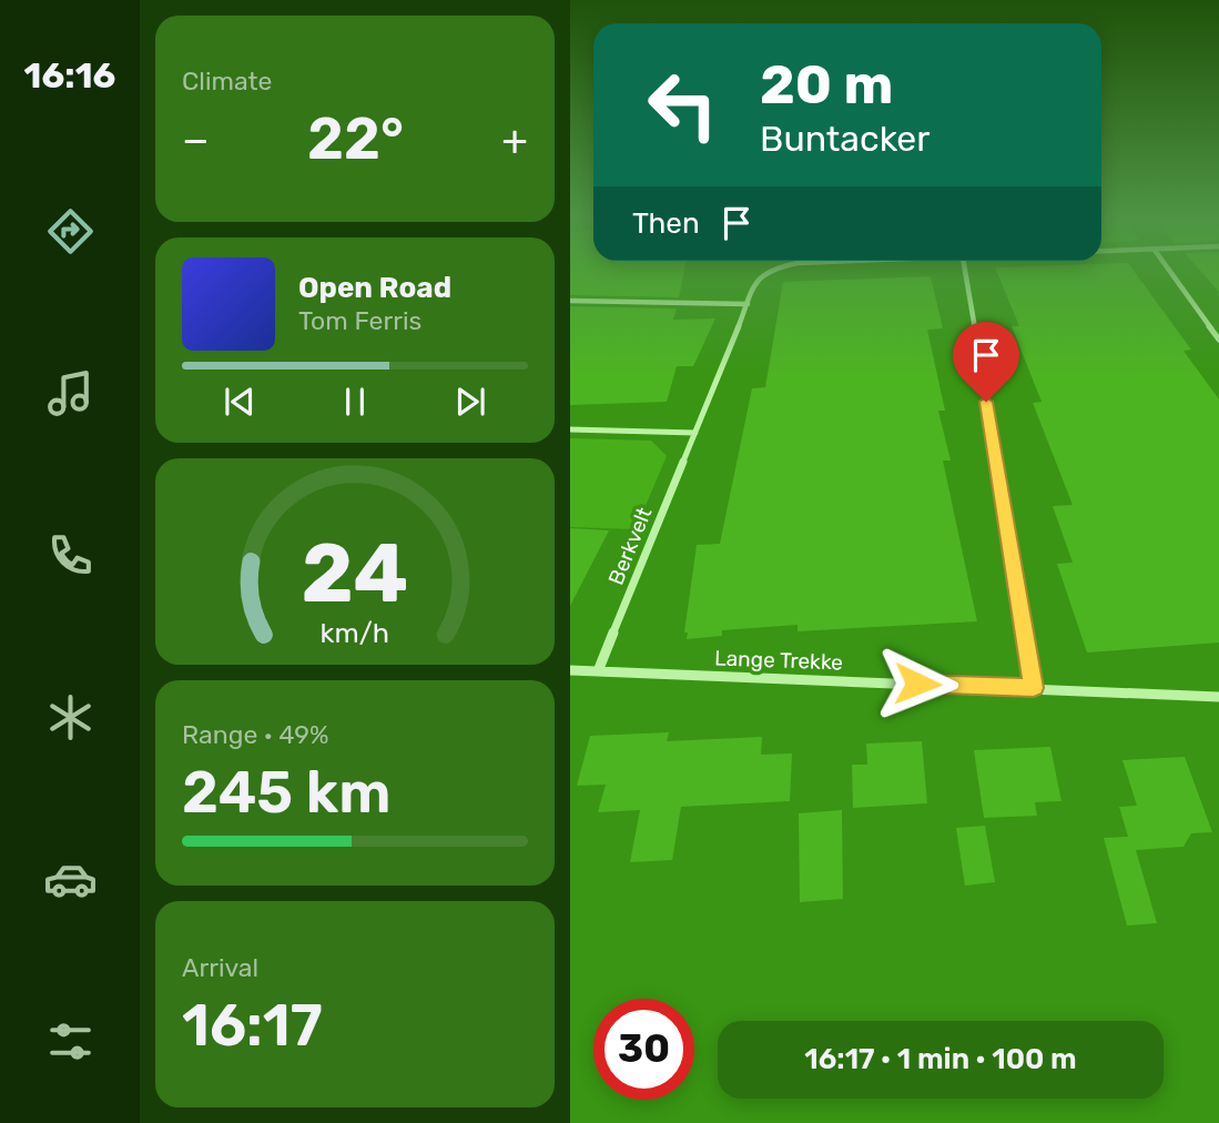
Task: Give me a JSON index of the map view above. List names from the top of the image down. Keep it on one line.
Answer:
{"streets":{"street":["Berkvelt","Lange Trekke"]},"crossings":[["Berkvelt","Lange Trekke"]],"page":{"tabs":"16:16","tile":["Climate",["Range · 49%","245 km"],["Arrival","16:17"]],"turn":["20 m","Buntacker"],"heat":["−","22°","+"],"then":"Then","song":["Open Road","Tom Ferris"],"limit":"30","trip":"16:17 · 1 min · 100 m","gauge":["24","km/h"]}}
